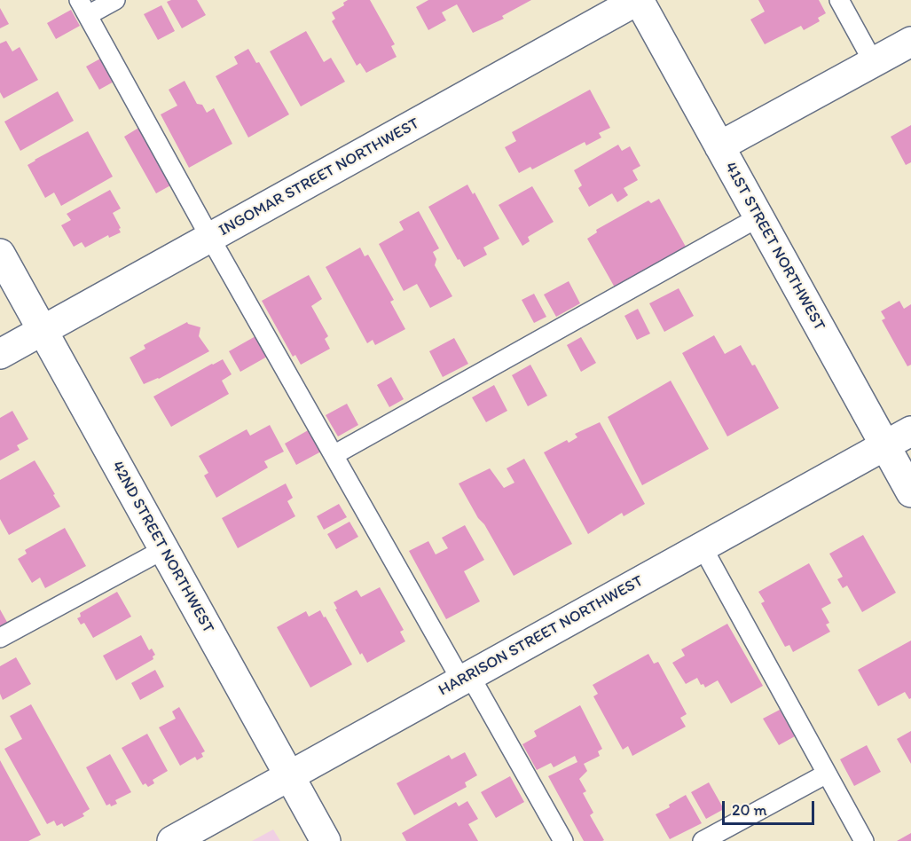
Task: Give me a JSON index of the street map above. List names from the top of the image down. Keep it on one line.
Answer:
{"streets":{"street":["INGOMAR STREET NORTHWEST","41ST STREET NORTHWEST","42ND STREET NORTHWEST","HARRISON STREET NORTHWEST"]},"crossings":[["INGOMAR STREET NORTHWEST","41ST STREET NORTHWEST"],["INGOMAR STREET NORTHWEST","42ND STREET NORTHWEST"],["41ST STREET NORTHWEST","HARRISON STREET NORTHWEST"],["42ND STREET NORTHWEST","HARRISON STREET NORTHWEST"]],"scale_bar":"20 m"}
